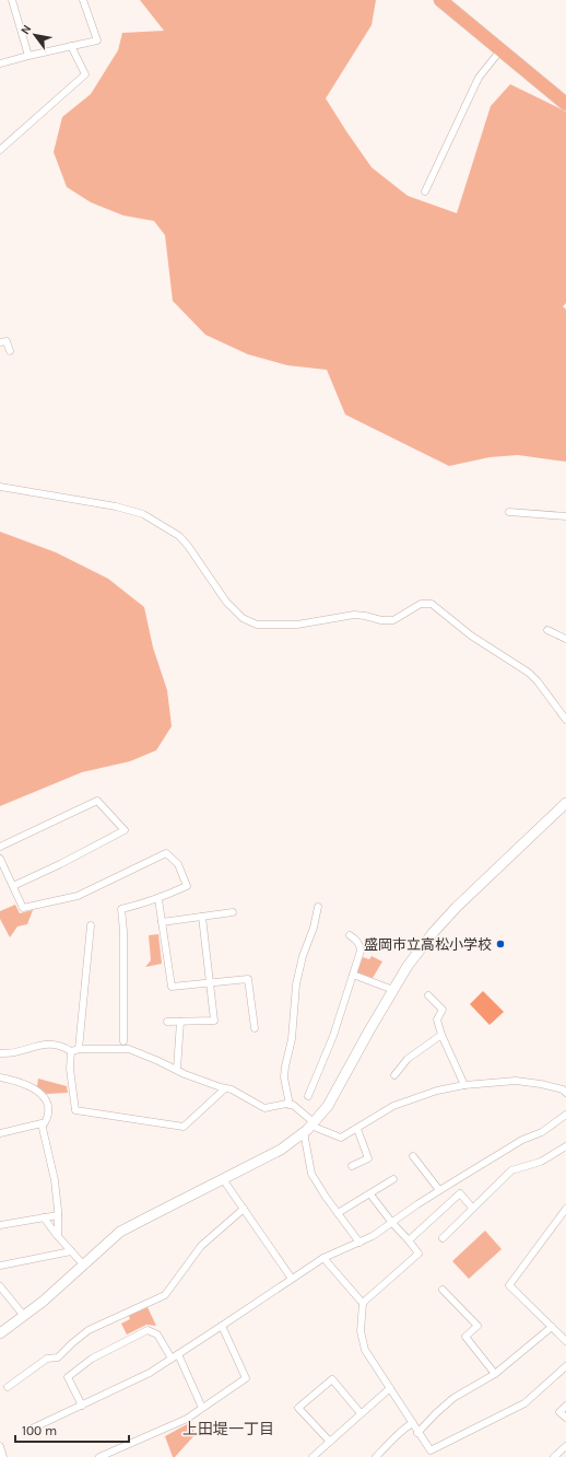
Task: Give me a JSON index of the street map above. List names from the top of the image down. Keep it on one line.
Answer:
{"districts":["上田堤一丁目"],"places":["盛岡市立高松小学校"],"scale_bar":"100 m","north":"top left"}
